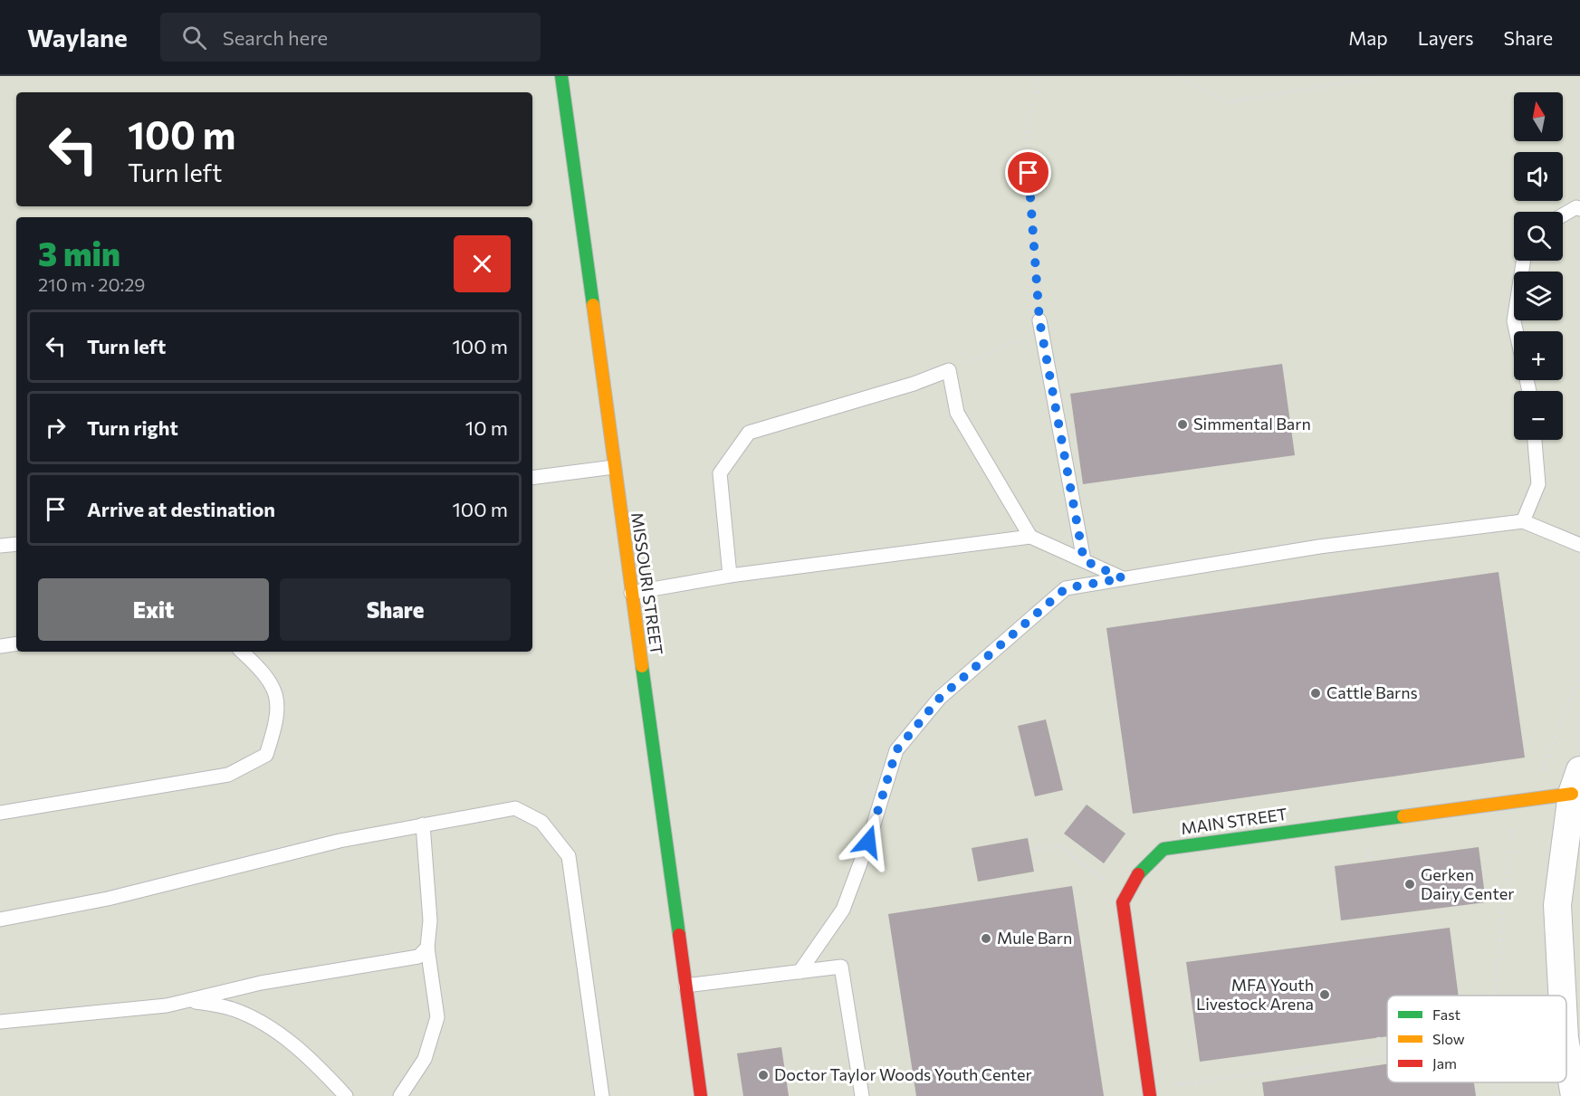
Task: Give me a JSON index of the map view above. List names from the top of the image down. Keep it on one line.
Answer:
{"streets":{"street":["MISSOURI STREET","MAIN STREET"]},"places":["Simmental Barn","Cattle Barns","Gerken Dairy Center","Mule Barn","MFA Youth Livestock Arena","Doctor Taylor Woods Youth Center"],"legend":["Fast","Slow","Jam"],"north":"top","page":{"header":"Waylane","search":"Search here","nav":["Map","Layers","Share"],"map_buttons":["+","−"],"turn":["100 m","Turn left"],"heading":["3 min","210 m · 20:29"],"list":[{"name":"Turn left","value":"100 m"},{"name":"Turn right","value":"10 m"},{"name":"Arrive at destination","value":"100 m"}],"buttons":["Exit","Share"]}}
